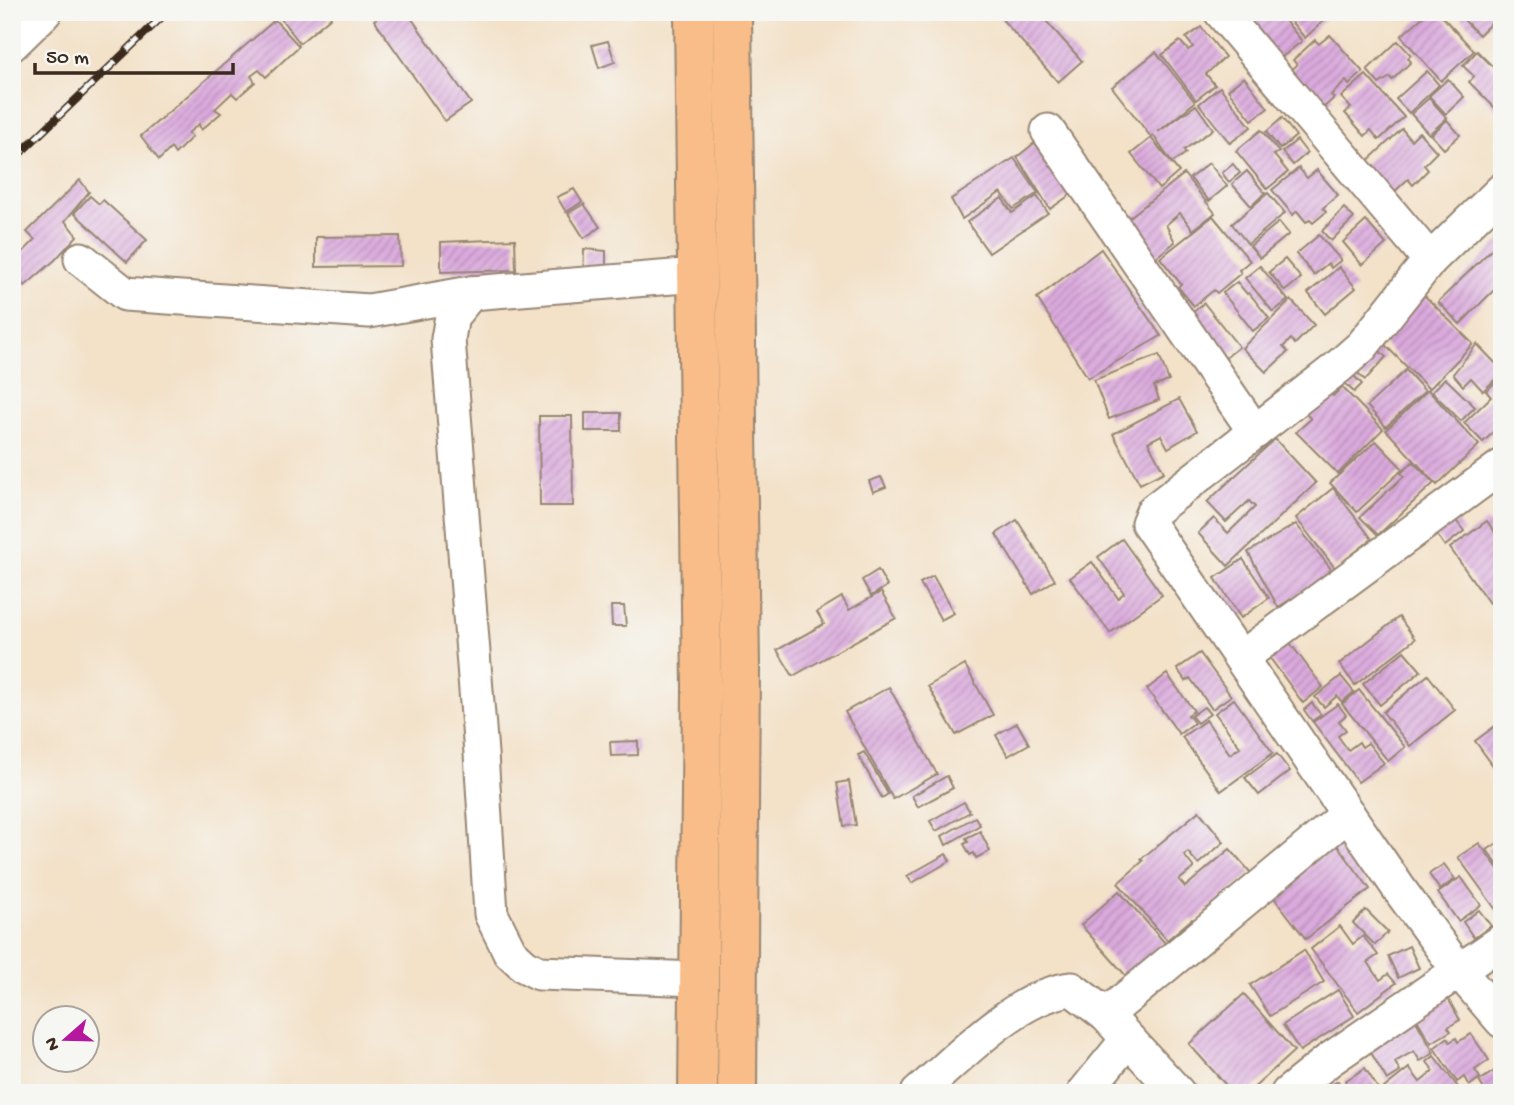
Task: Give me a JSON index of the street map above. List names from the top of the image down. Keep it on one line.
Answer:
{"scale_bar":"50 m","north":"left"}
